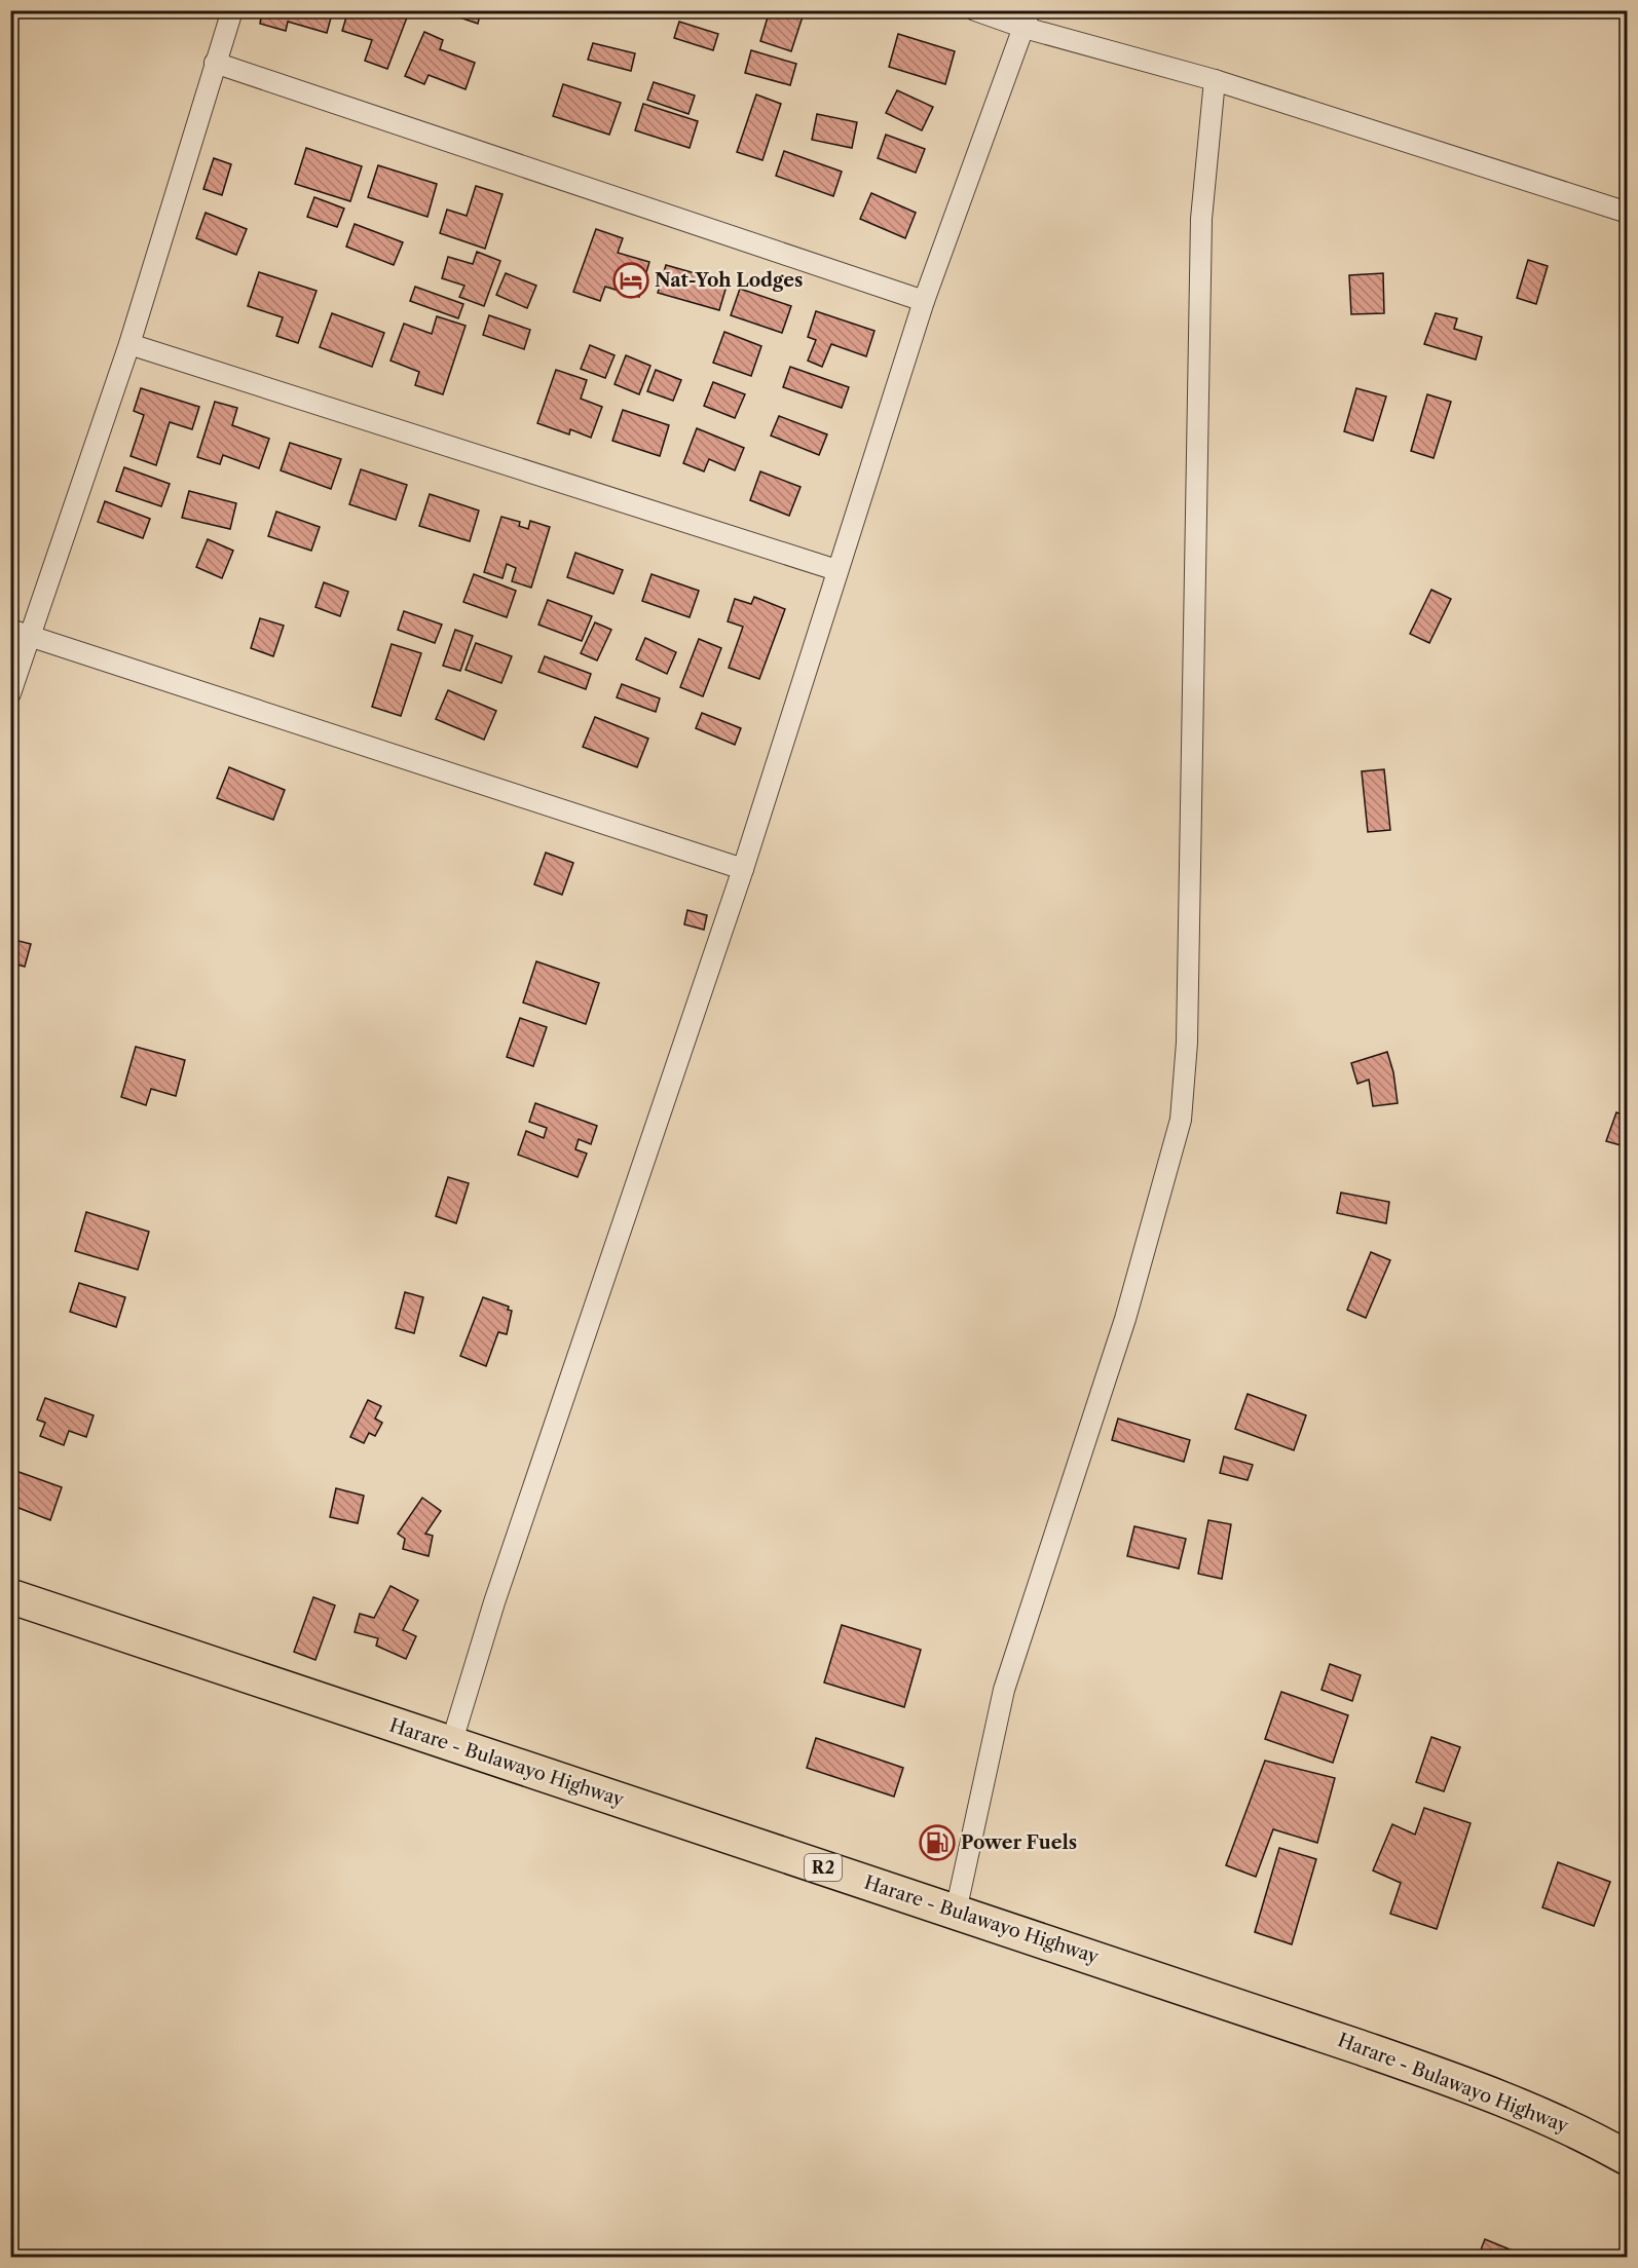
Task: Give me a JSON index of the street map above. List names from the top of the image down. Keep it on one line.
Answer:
{"streets":{"highway":["Harare - Bulawayo Highway","R2"]},"places":{"hotel":["Nat-Yoh Lodges"],"fuel station":["Power Fuels"]}}
